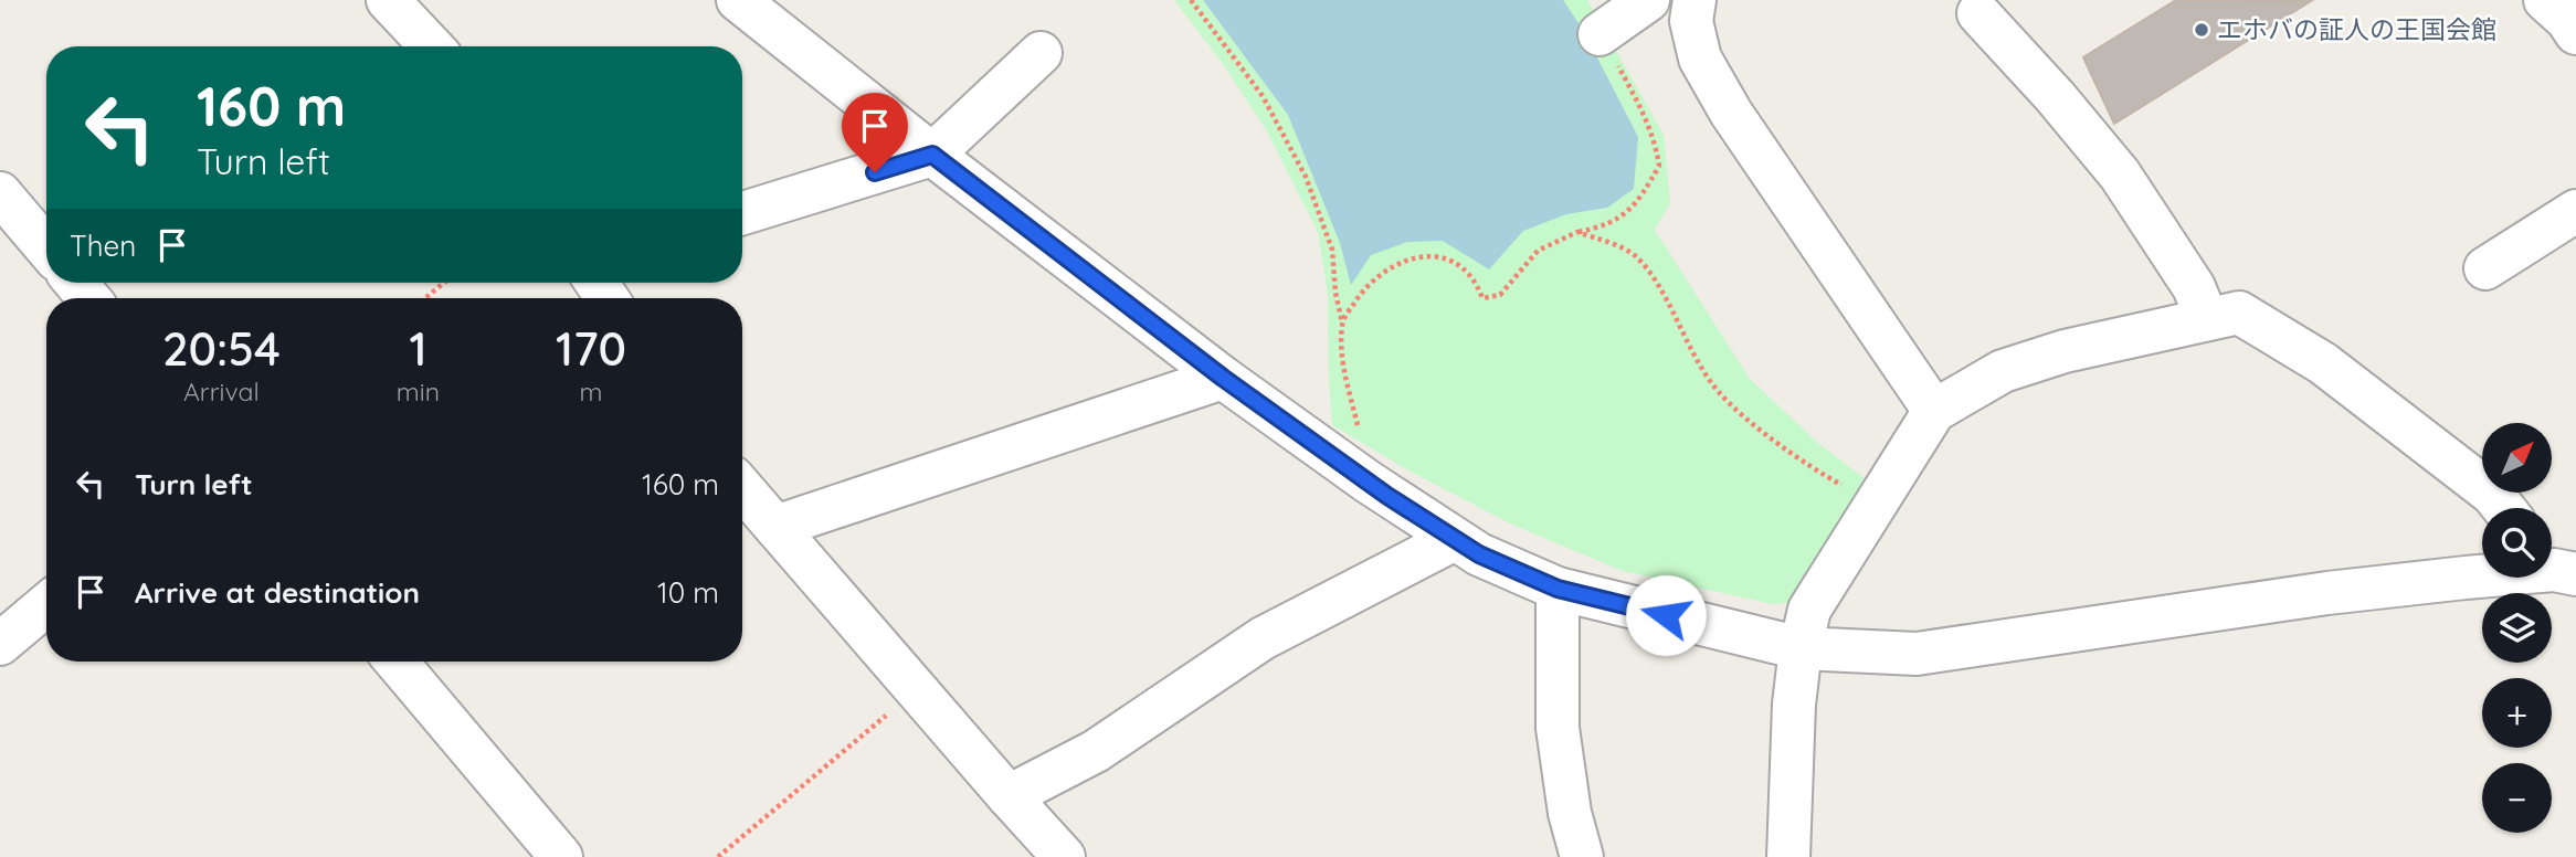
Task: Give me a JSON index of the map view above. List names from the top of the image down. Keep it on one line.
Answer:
{"places":["エホバの証人の王国会館"],"north":"top right","page":{"turn":["160 m","Turn left"],"then":"Then","eta":["20:54","Arrival","1","min","170","m"],"map_buttons":["+","−"],"list":[{"name":"Turn left","value":"160 m"},{"name":"Arrive at destination","value":"10 m"}]}}
